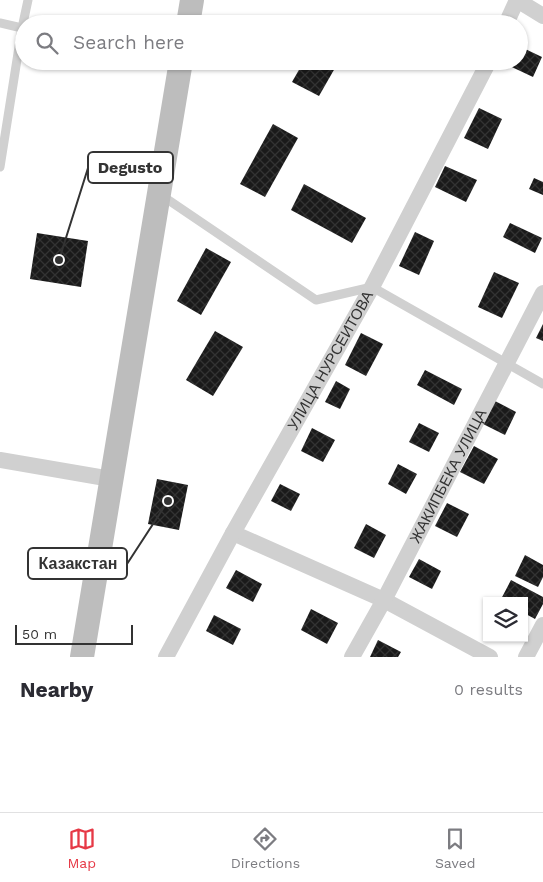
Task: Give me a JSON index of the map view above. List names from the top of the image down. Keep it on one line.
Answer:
{"streets":{"street":["УЛИЦА НУРСЕИТОВА","ЖАКИПБЕКА УЛИЦА"]},"places":["Degusto","Казакстан"],"scale_bar":"50 m","page":{"search":"Search here","scale":"50 m","heading":["Nearby","0 results"],"nav":["Map","Directions","Saved"]}}
